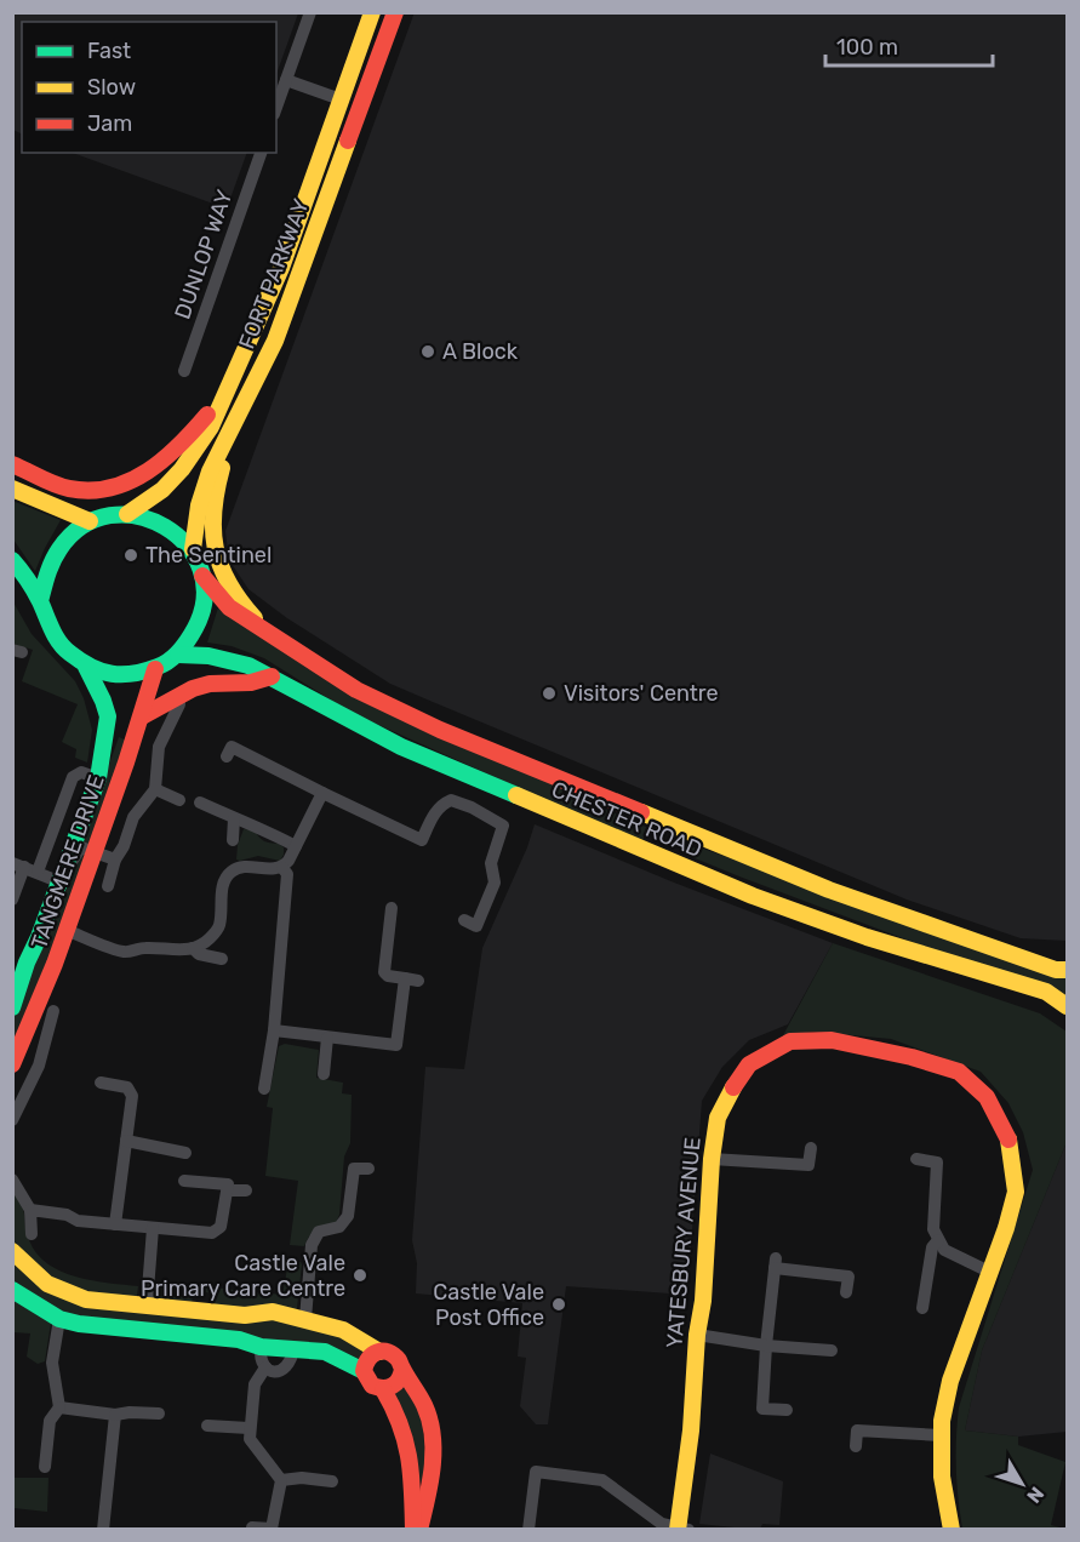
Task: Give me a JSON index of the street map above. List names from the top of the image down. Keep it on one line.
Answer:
{"streets":{"main road":["FORT PARKWAY","CHESTER ROAD","TANGMERE DRIVE","YATESBURY AVENUE"],"street":["DUNLOP WAY"]},"crossings":[["FORT PARKWAY","CHESTER ROAD"],["FORT PARKWAY","TANGMERE DRIVE"],["CHESTER ROAD","TANGMERE DRIVE"]],"places":["A Block","The Sentinel","Visitors' Centre","Castle Vale Primary Care Centre","Castle Vale Post Office"],"legend":["Fast","Slow","Jam"],"scale_bar":"100 m","north":"bottom right"}
